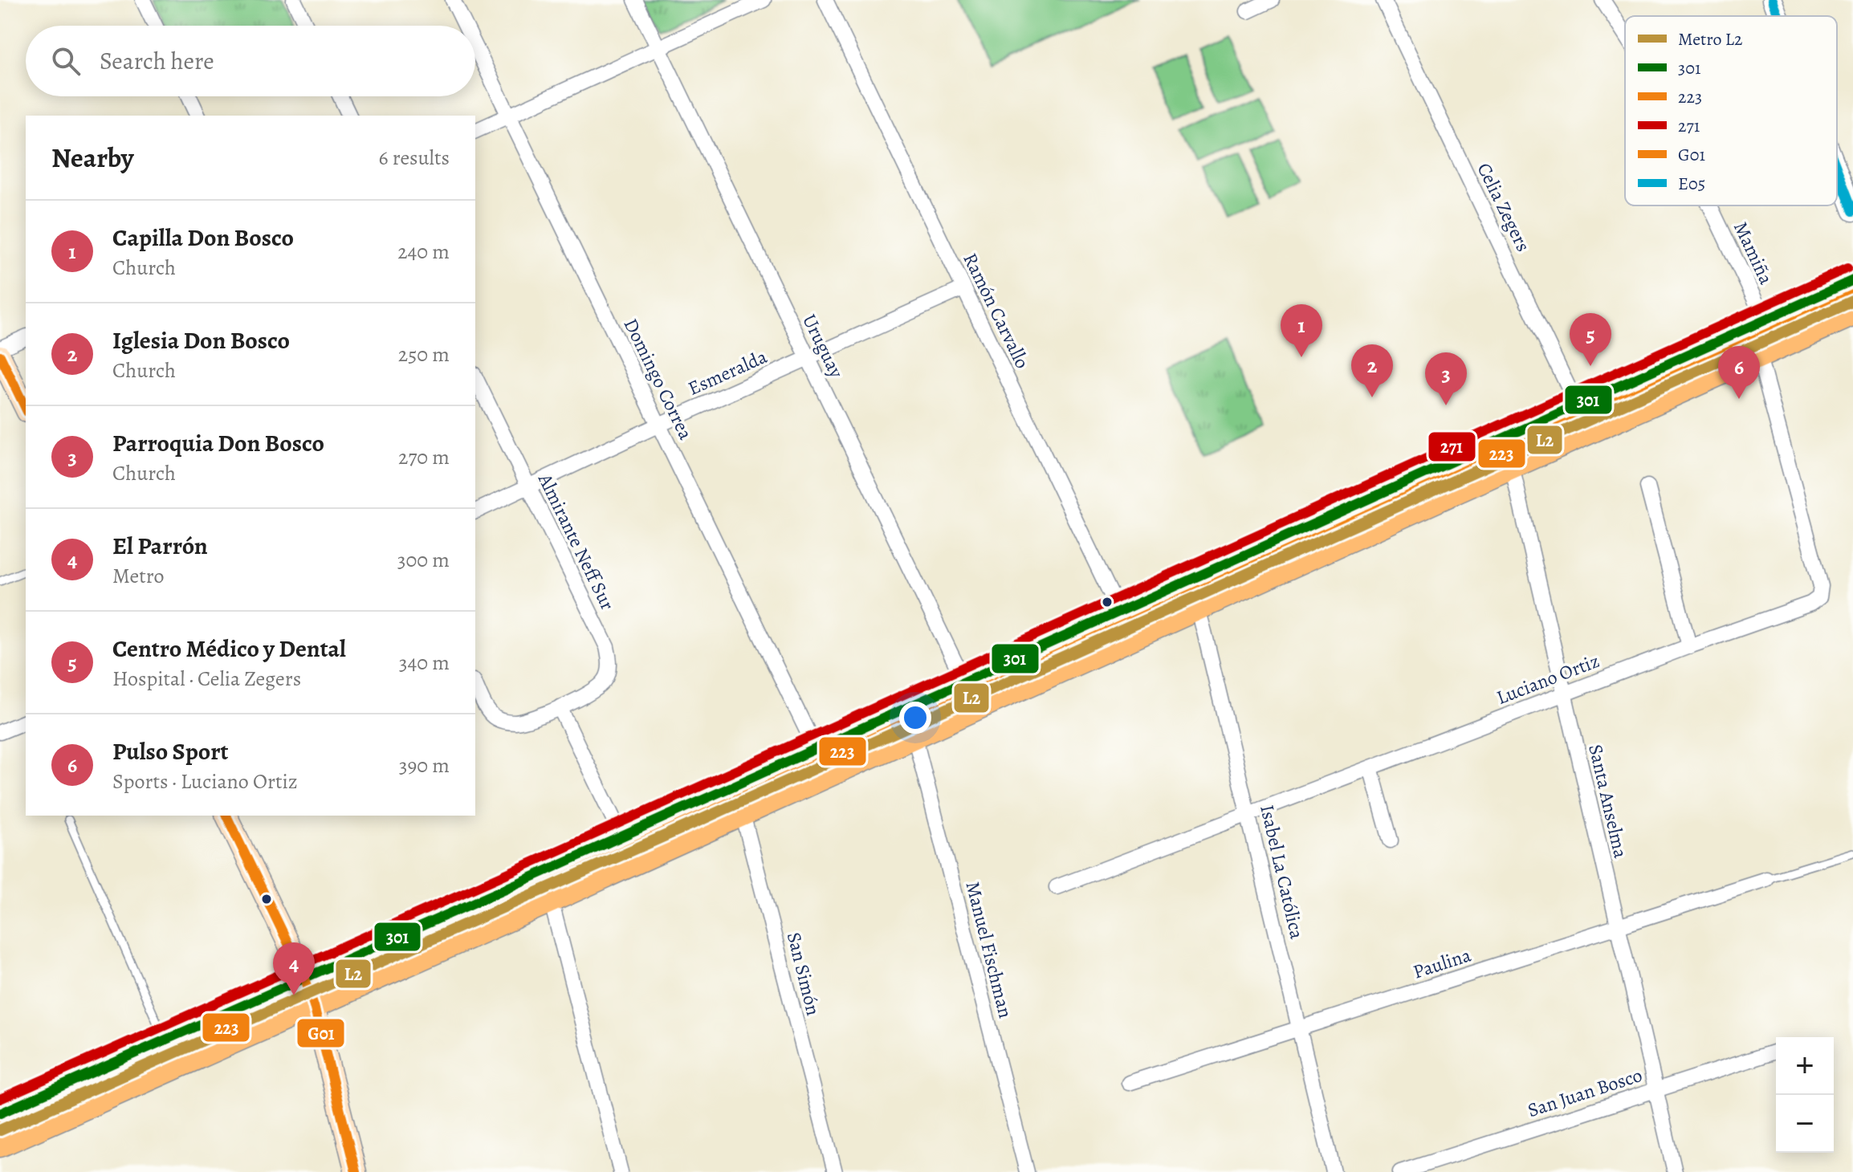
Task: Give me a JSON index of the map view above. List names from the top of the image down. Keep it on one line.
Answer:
{"streets":{"street":["Celia Zegers","Mamiña","Ramón Carvallo","Uruguay","Esmeralda","Domingo Correa","Almirante Neff Sur","Luciano Ortiz","Santa Anselma","Isabel La Católica","Manuel Fischman","Paulina","San Simón","San Juan Bosco"]},"crossings":[["Ramón Carvallo","Esmeralda"],["Uruguay","Esmeralda"],["Esmeralda","Domingo Correa"],["Esmeralda","Almirante Neff Sur"],["Luciano Ortiz","Santa Anselma"],["Luciano Ortiz","Isabel La Católica"],["Santa Anselma","Paulina"],["Santa Anselma","San Juan Bosco"],["Isabel La Católica","Paulina"]],"lines":["transit line E05","transit line 271","transit line 301","transit line 223","metro line L2","transit line G01"],"legend":["Metro L2","301","223","271","G01","E05"],"page":{"search":"Search here","heading":["Nearby","6 results"],"list":[{"mark":"1","name":"Capilla Don Bosco","note":"Church","value":"240 m"},{"mark":"2","name":"Iglesia Don Bosco","note":"Church","value":"250 m"},{"mark":"3","name":"Parroquia Don Bosco","note":"Church","value":"270 m"},{"mark":"4","name":"El Parrón","note":"Metro","value":"300 m"},{"mark":"5","name":"Centro Médico y Dental","note":"Hospital · Celia Zegers","value":"340 m"},{"mark":"6","name":"Pulso Sport","note":"Sports · Luciano Ortiz","value":"390 m"}],"pins":["1","5","2","6","3","4"],"map_buttons":["+","−"]}}
